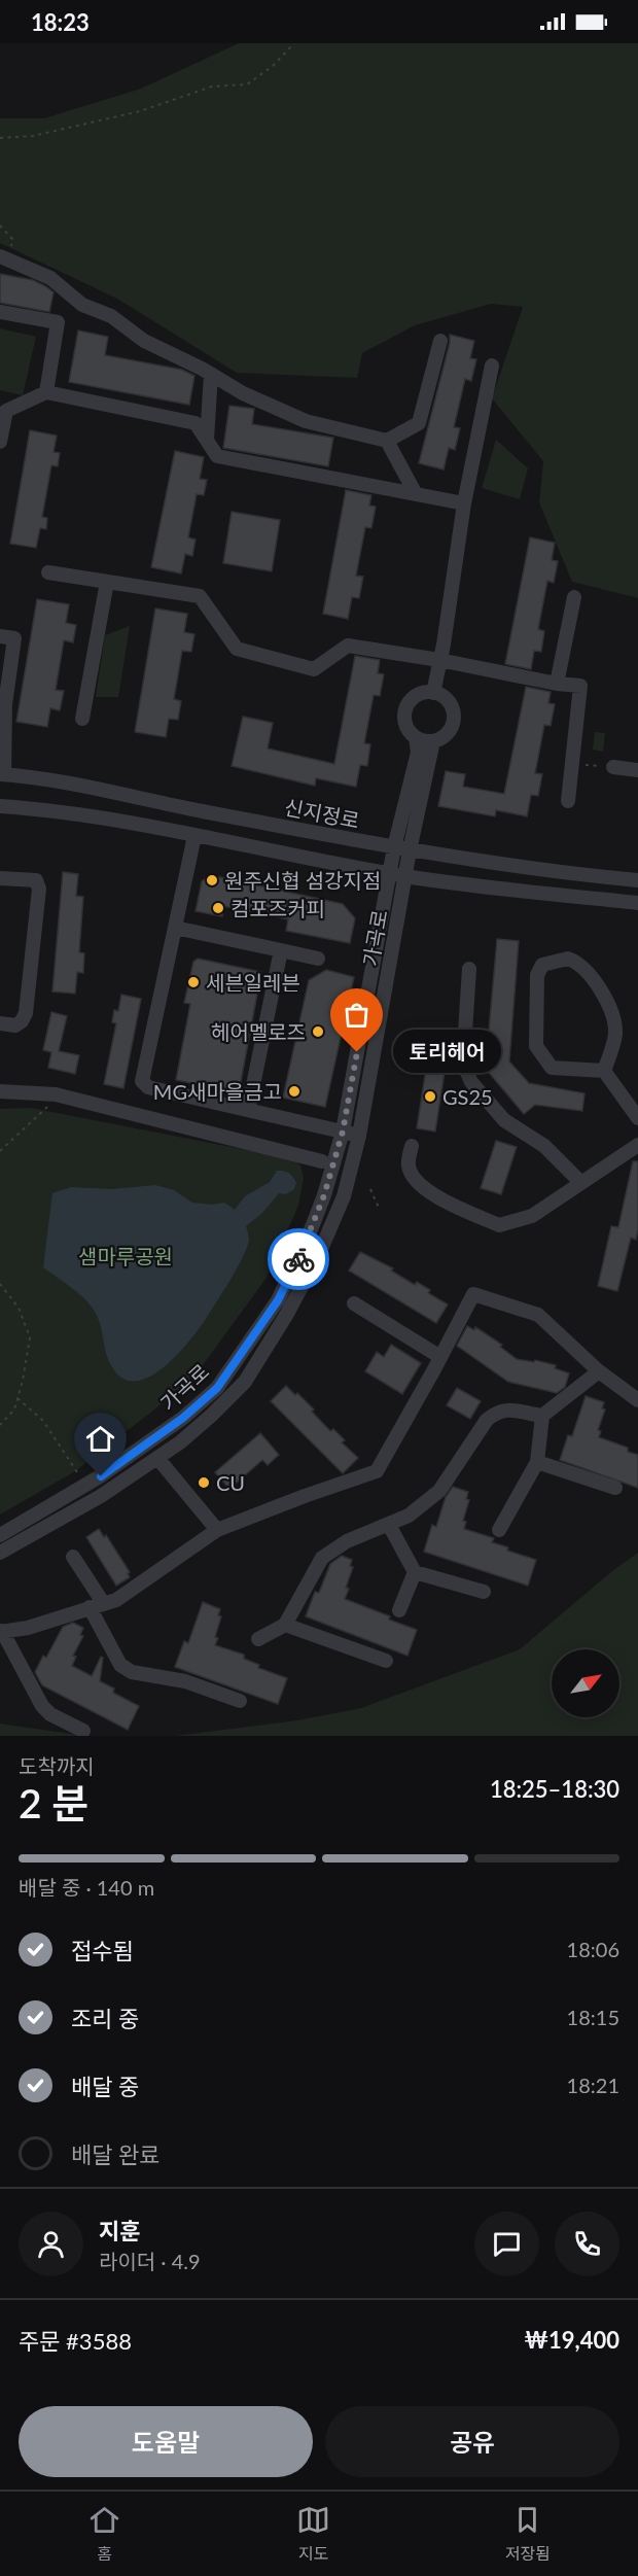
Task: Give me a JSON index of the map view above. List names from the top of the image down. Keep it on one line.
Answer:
{"streets":{"street":["신지정로","가곡로"]},"crossings":[["신지정로","가곡로"]],"parks":["샘마루공원"],"places":["원주신협 섬강지점","컴포즈커피","세븐일레븐","헤어멜로즈","토리헤어","MG새마을금고","GS25","CU"],"north":"top right","page":{"status":"18:23","bubble":"토리헤어","heading":["2 분","도착까지","18:25–18:30"],"panel":["지훈","라이더 · 4.9","주문 #3588","₩19,400"],"bar":"배달 중 · 140 m","list":[["접수됨","18:06"],["조리 중","18:15"],["배달 중","18:21"],"배달 완료"],"buttons":["도움말","공유"],"tabs":["홈","지도","저장됨"]}}
